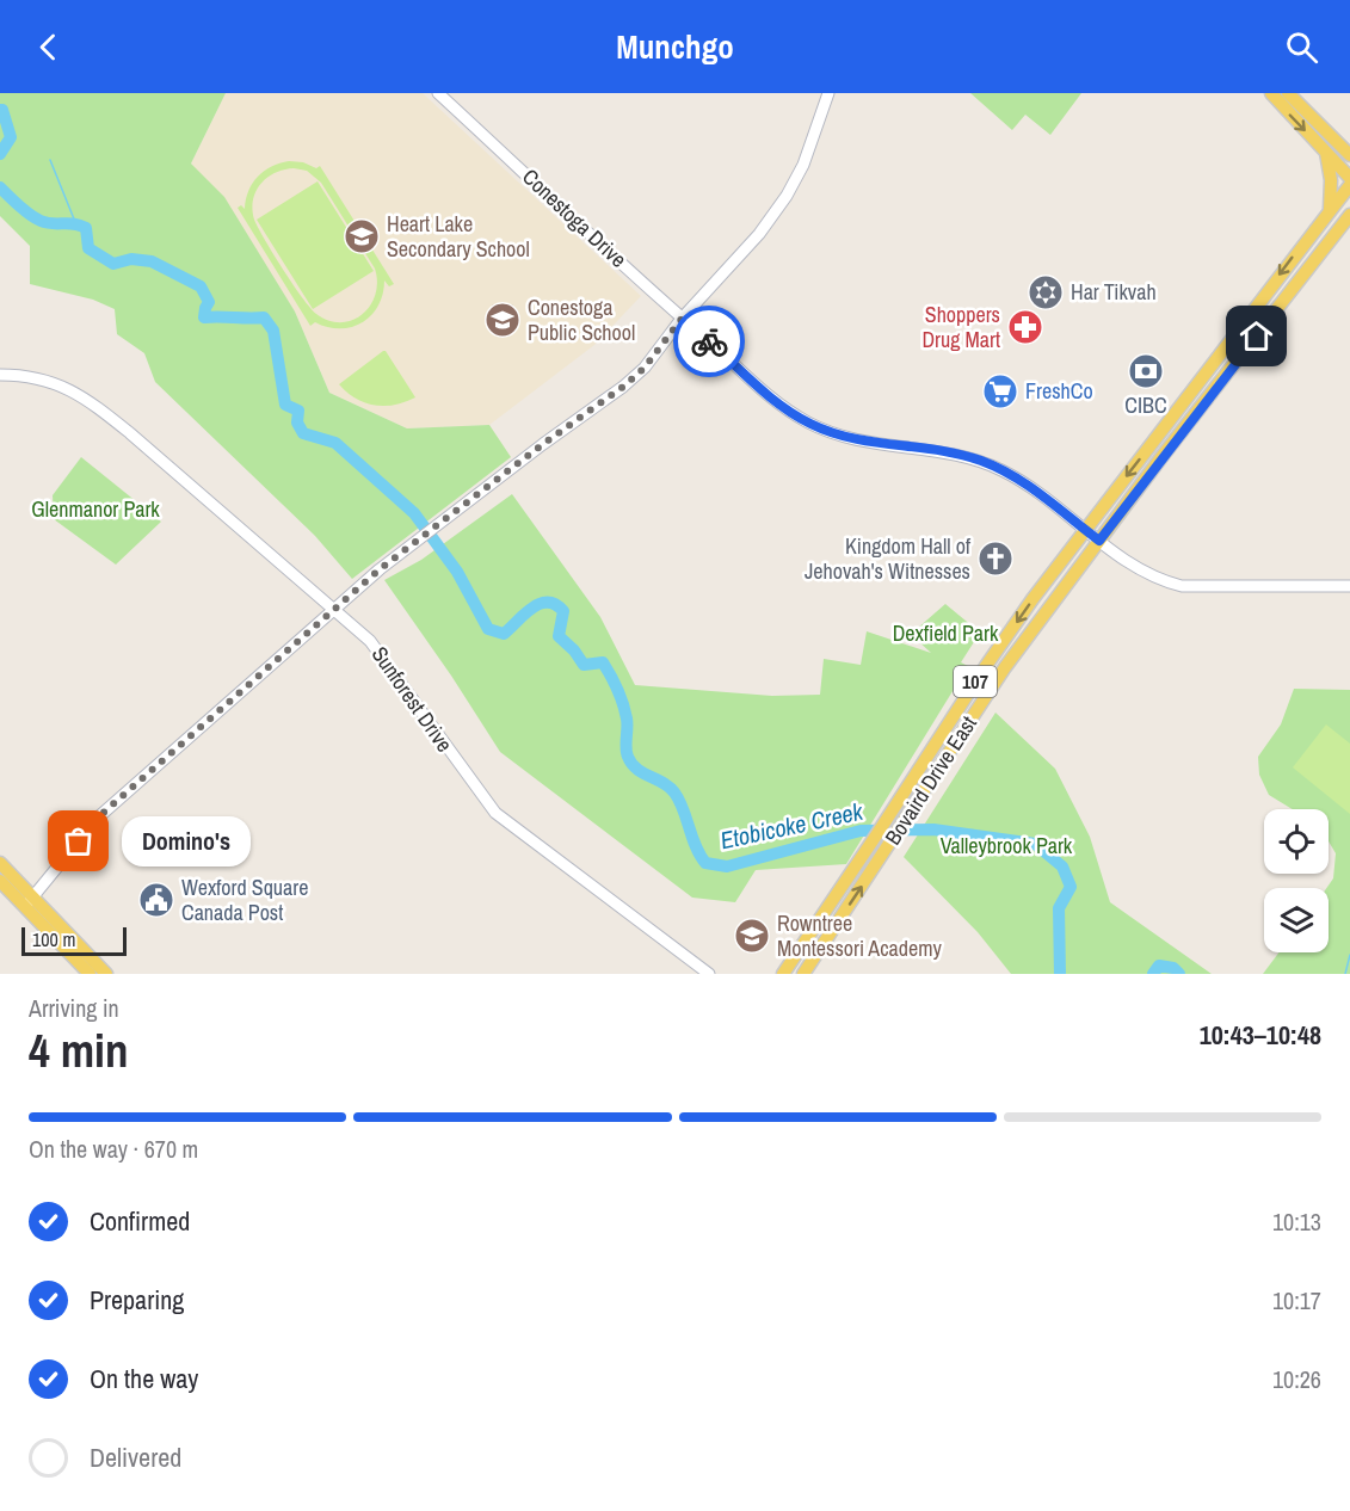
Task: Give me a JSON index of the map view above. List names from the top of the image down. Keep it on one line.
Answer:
{"streets":{"main road":["107","Bovaird Drive East"],"street":["Conestoga Drive","Sunforest Drive"]},"crossings":[["Conestoga Drive","Bovaird Drive East"]],"water":["Etobicoke Creek"],"parks":["Glenmanor Park","Dexfield Park","Valleybrook Park"],"places":{"school or university":["Heart Lake Secondary School","Conestoga Public School","Rowntree Montessori Academy"],"synagogue":["Har Tikvah"],"pharmacy":["Shoppers Drug Mart"],"bank":["CIBC"],"supermarket":["FreshCo"],"church":["Kingdom Hall of Jehovah's Witnesses"],"other":["Domino's"],"public building":["Wexford Square Canada Post"]},"scale_bar":"100 m","page":{"header":"Munchgo","bubble":"Domino's","scale":"100 m","heading":["4 min","Arriving in","10:43–10:48"],"bar":"On the way · 670 m","list":[["Confirmed","10:13"],["Preparing","10:17"],["On the way","10:26"],"Delivered"]}}
